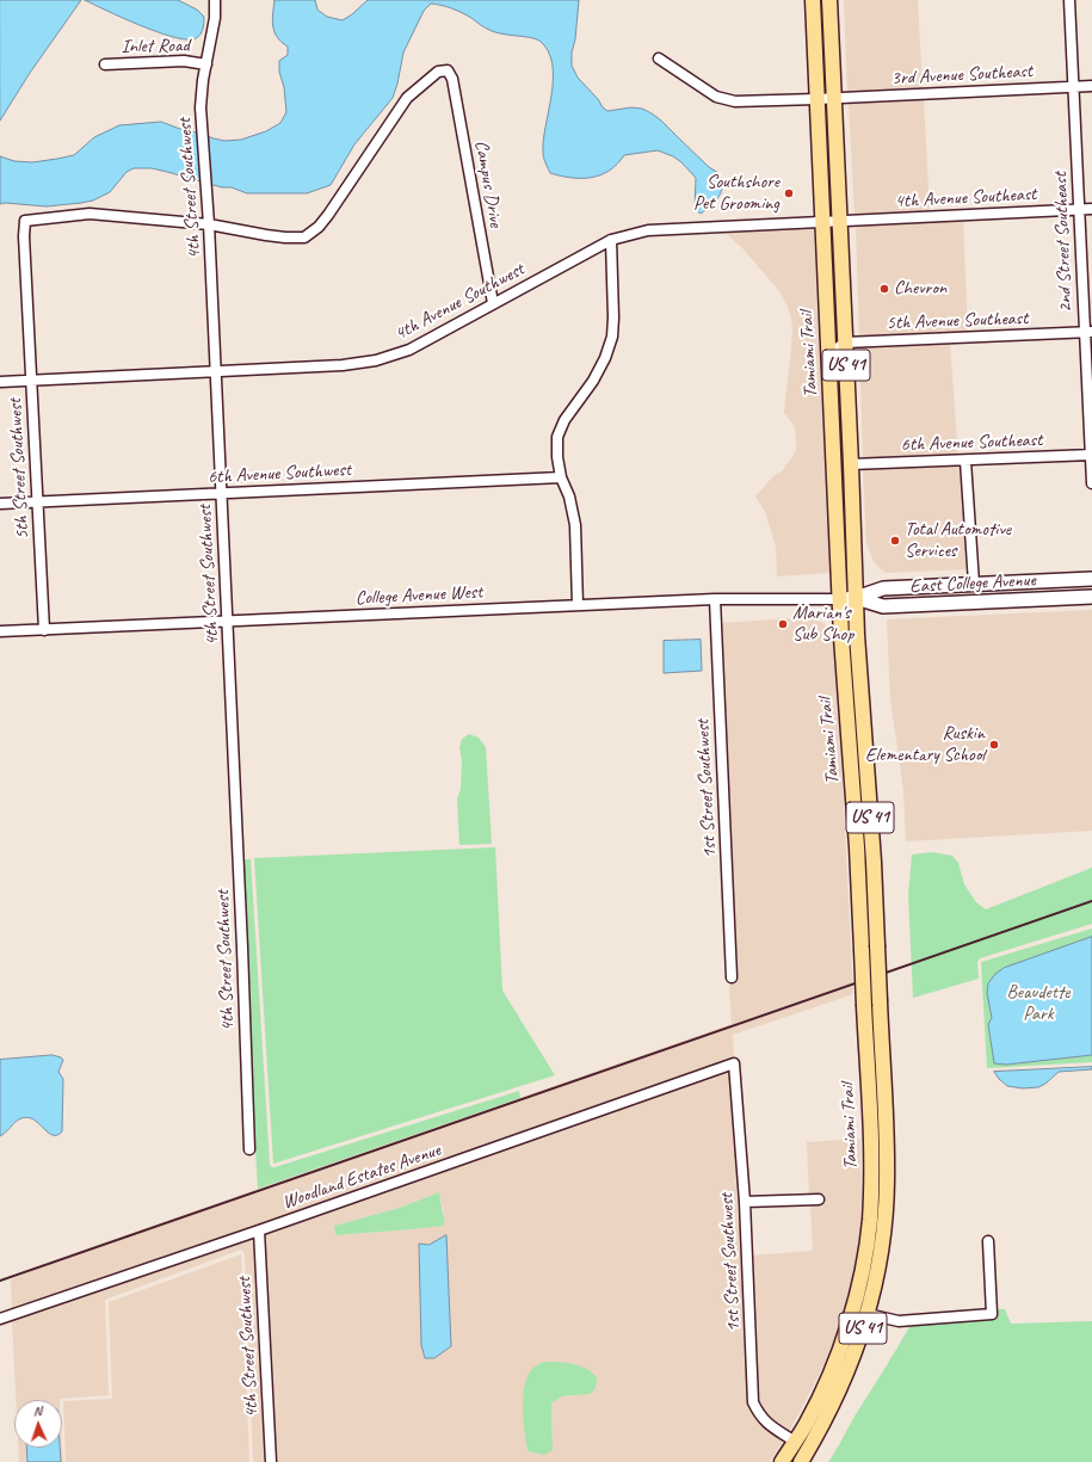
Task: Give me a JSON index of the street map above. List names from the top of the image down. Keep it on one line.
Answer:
{"streets":{"main road":["Tamiami Trail","US 41","East College Avenue"],"street":["Inlet Road","3rd Avenue Southeast","Campus Drive","4th Street Southwest","4th Avenue Southeast","2nd Street Southeast","4th Avenue Southwest","5th Avenue Southeast","6th Avenue Southeast","5th Street Southwest","6th Avenue Southwest","College Avenue West","1st Street Southwest","Woodland Estates Avenue"]},"crossings":[["Inlet Road","4th Street Southwest"],["3rd Avenue Southeast","2nd Street Southeast"],["3rd Avenue Southeast","Tamiami Trail"],["Campus Drive","4th Street Southwest"],["Campus Drive","4th Avenue Southwest"],["Campus Drive","5th Street Southwest"],["4th Street Southwest","4th Avenue Southwest"],["4th Street Southwest","5th Street Southwest"],["4th Street Southwest","6th Avenue Southwest"],["4th Street Southwest","College Avenue West"],["4th Street Southwest","Woodland Estates Avenue"],["4th Avenue Southeast","2nd Street Southeast"],["4th Avenue Southeast","4th Avenue Southwest"],["4th Avenue Southeast","Tamiami Trail"],["2nd Street Southeast","5th Avenue Southeast"],["2nd Street Southeast","6th Avenue Southeast"],["4th Avenue Southwest","Tamiami Trail"],["4th Avenue Southwest","5th Street Southwest"],["5th Avenue Southeast","Tamiami Trail"],["Tamiami Trail","6th Avenue Southeast"],["Tamiami Trail","East College Avenue"],["Tamiami Trail","College Avenue West"],["Tamiami Trail","1st Street Southwest"],["5th Street Southwest","6th Avenue Southwest"],["5th Street Southwest","College Avenue West"],["East College Avenue","College Avenue West"],["College Avenue West","1st Street Southwest"],["1st Street Southwest","Woodland Estates Avenue"]],"parks":["Beaudette Park"],"places":["Southshore Pet Grooming","Chevron","Total Automotive Services","Marian's Sub Shop","Ruskin Elementary School"],"north":"top"}
